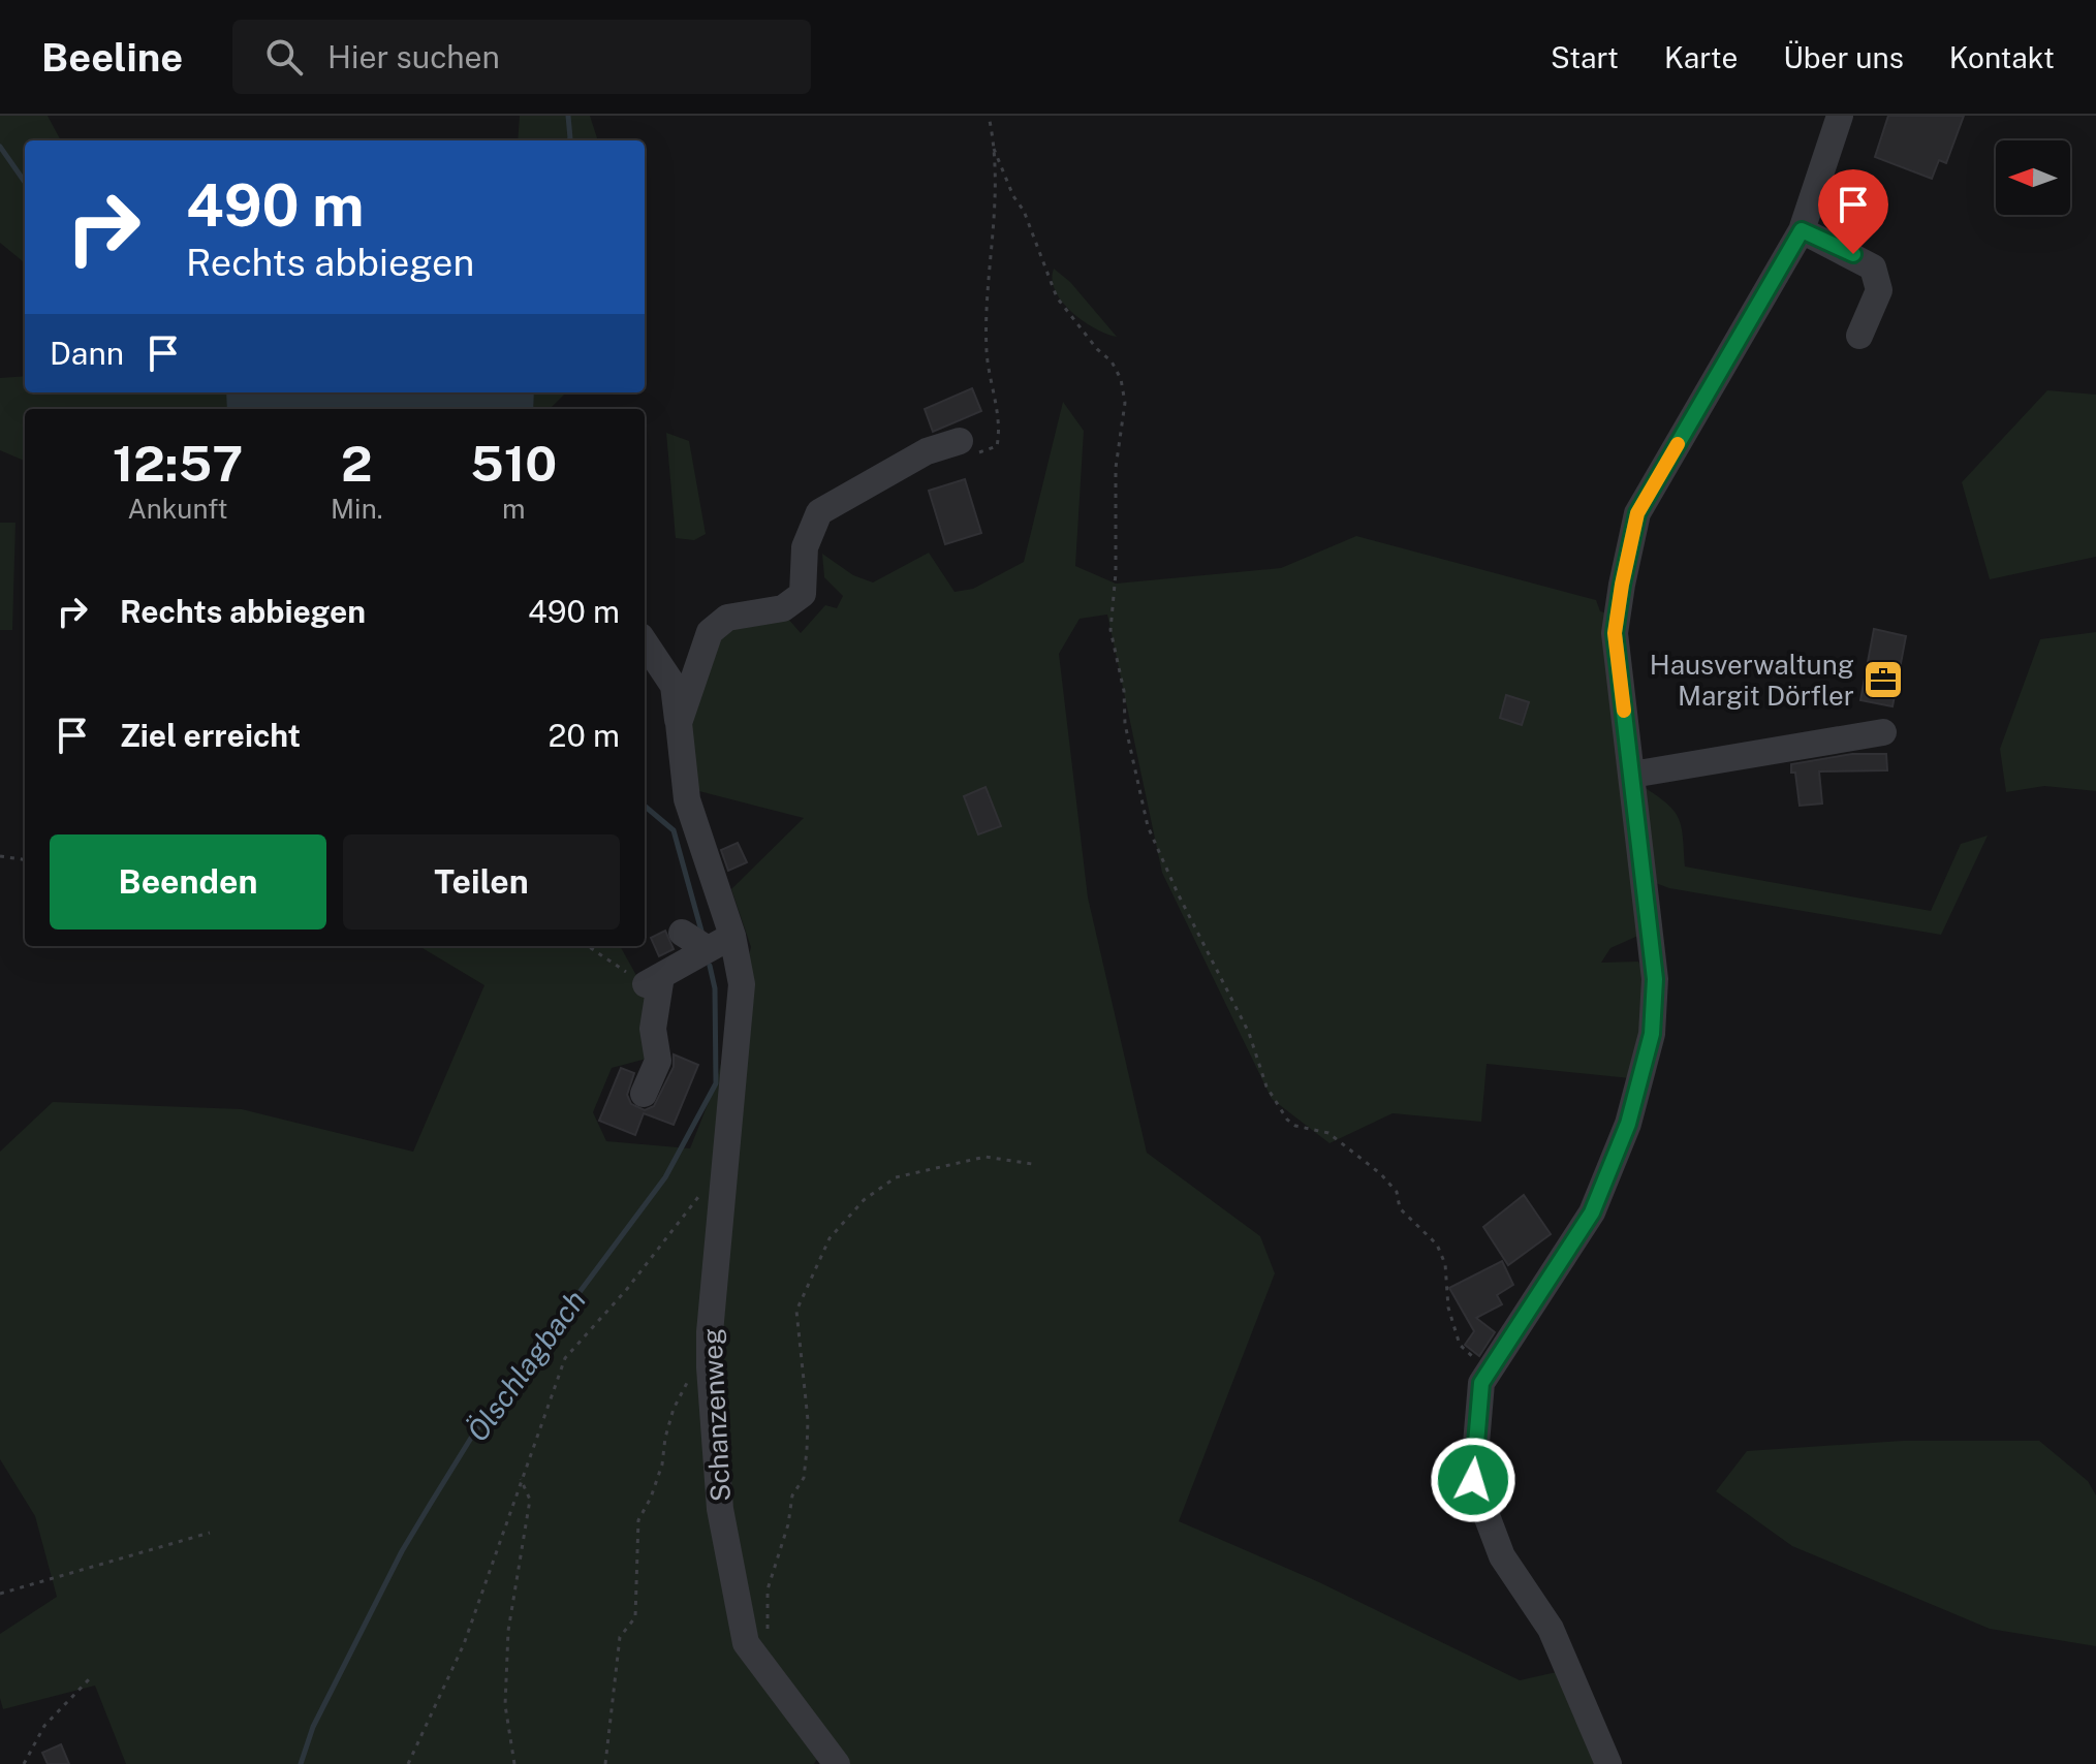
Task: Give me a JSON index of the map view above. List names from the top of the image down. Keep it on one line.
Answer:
{"streets":{"street":["Schanzenweg"]},"water":["Ölschlagbach"],"places":{"office":["Hausverwaltung Margit Dörfler"]},"north":"left","page":{"header":"Beeline","search":"Hier suchen","nav":["Start","Karte","Über uns","Kontakt"],"turn":["490 m","Rechts abbiegen"],"then":"Dann","eta":["12:57","Ankunft","2","Min.","510","m"],"list":[{"name":"Rechts abbiegen","value":"490 m"},{"name":"Ziel erreicht","value":"20 m"}],"buttons":["Beenden","Teilen"]}}
